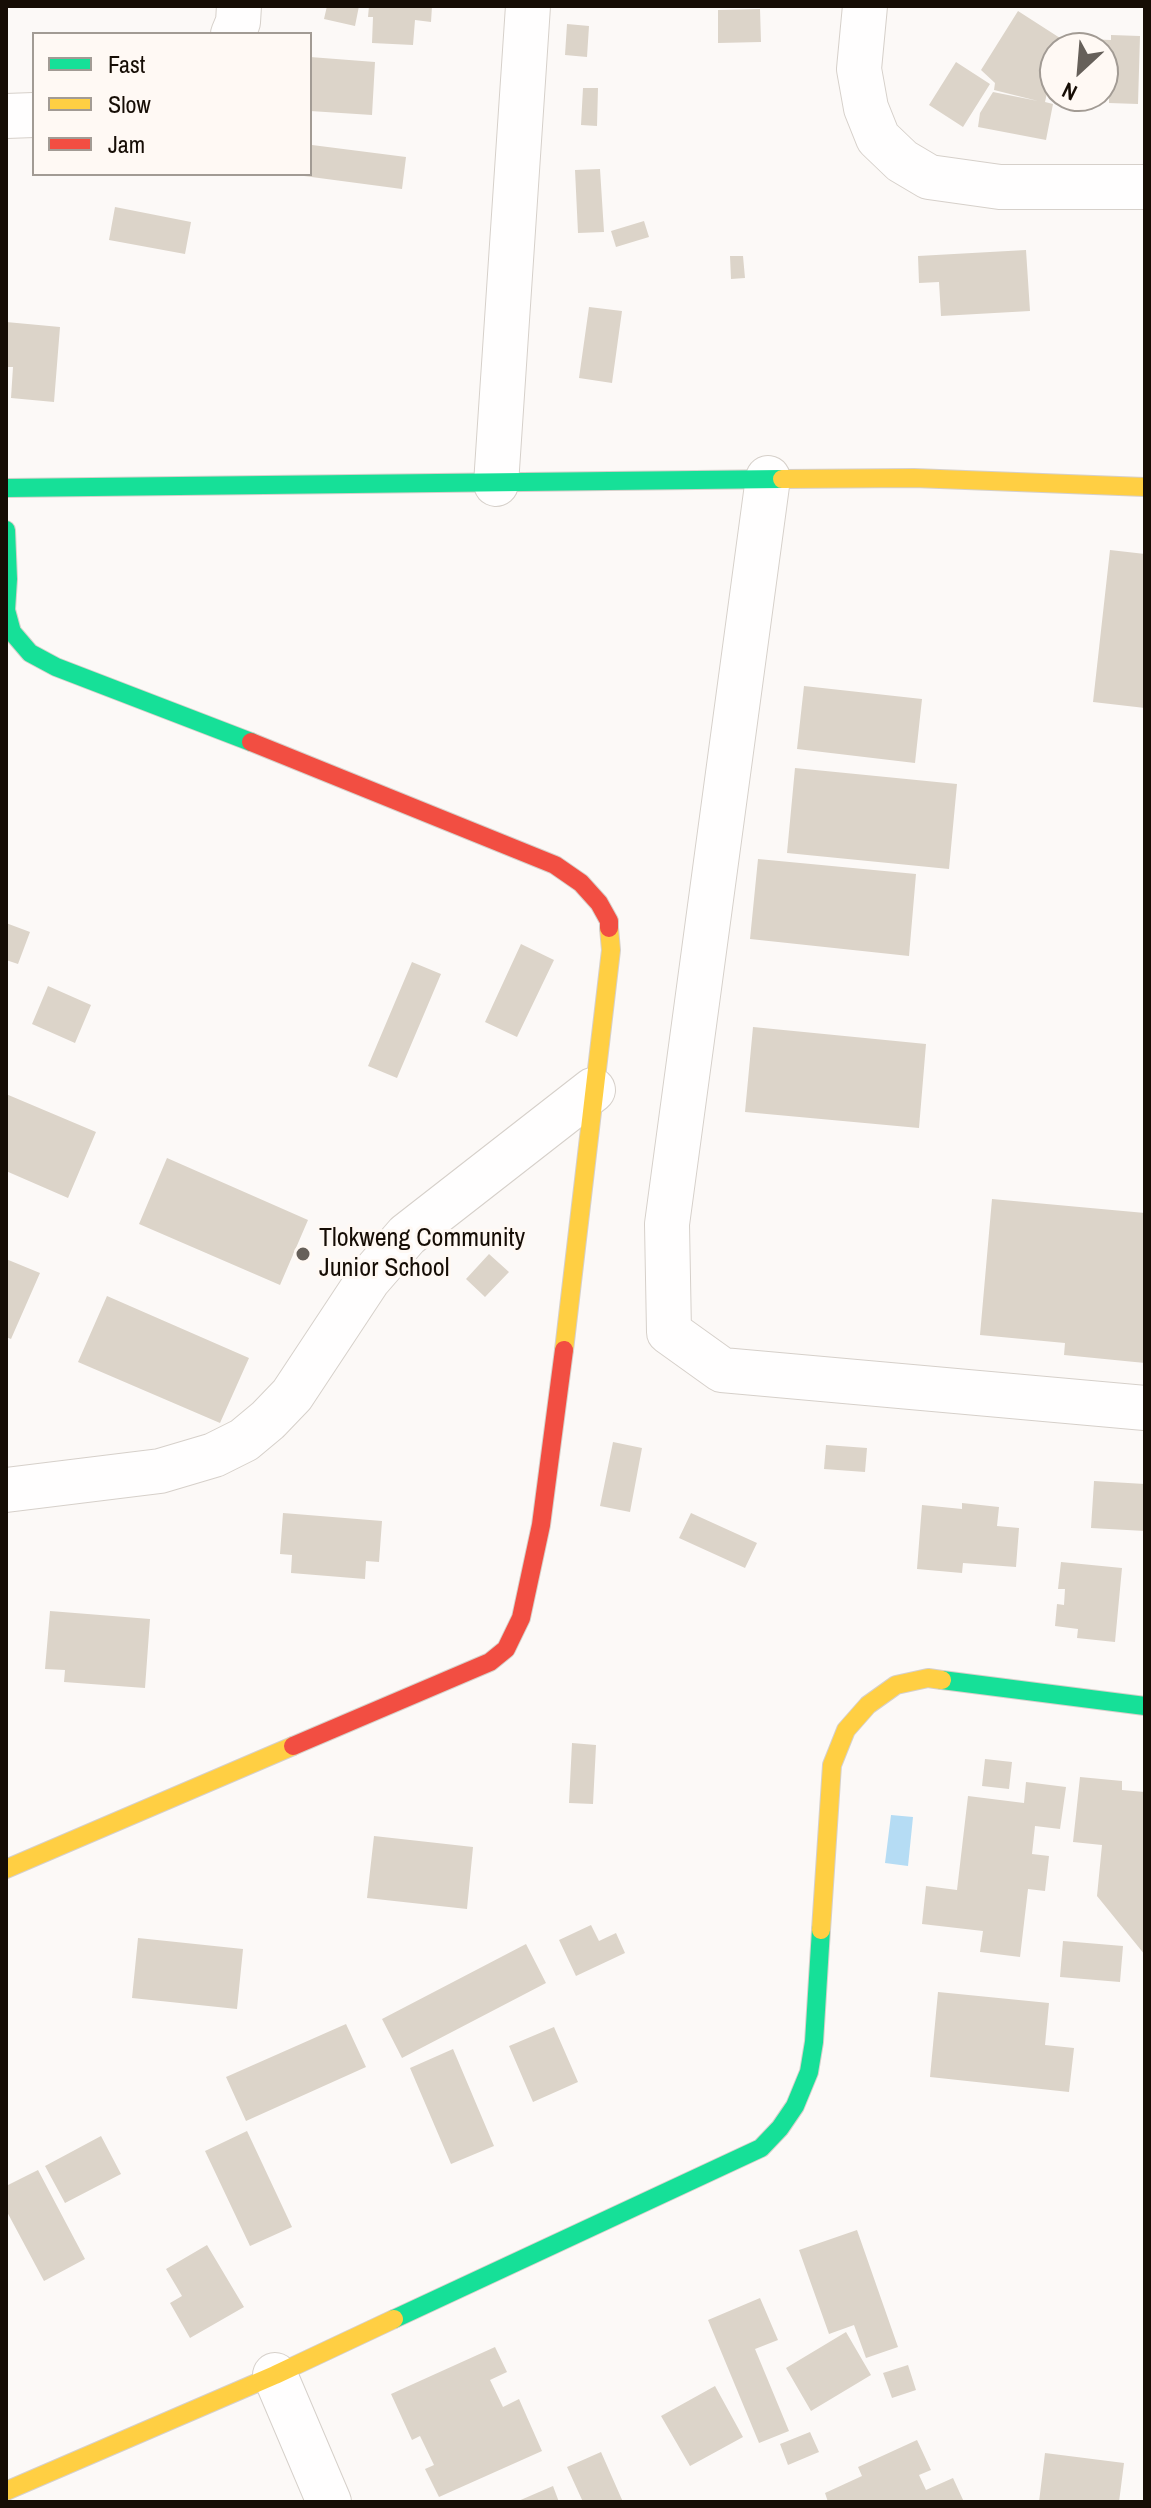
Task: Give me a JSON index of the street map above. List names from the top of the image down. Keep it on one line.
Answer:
{"places":["Tlokweng Community Junior School"],"legend":["Fast","Slow","Jam"],"north":"bottom left"}
